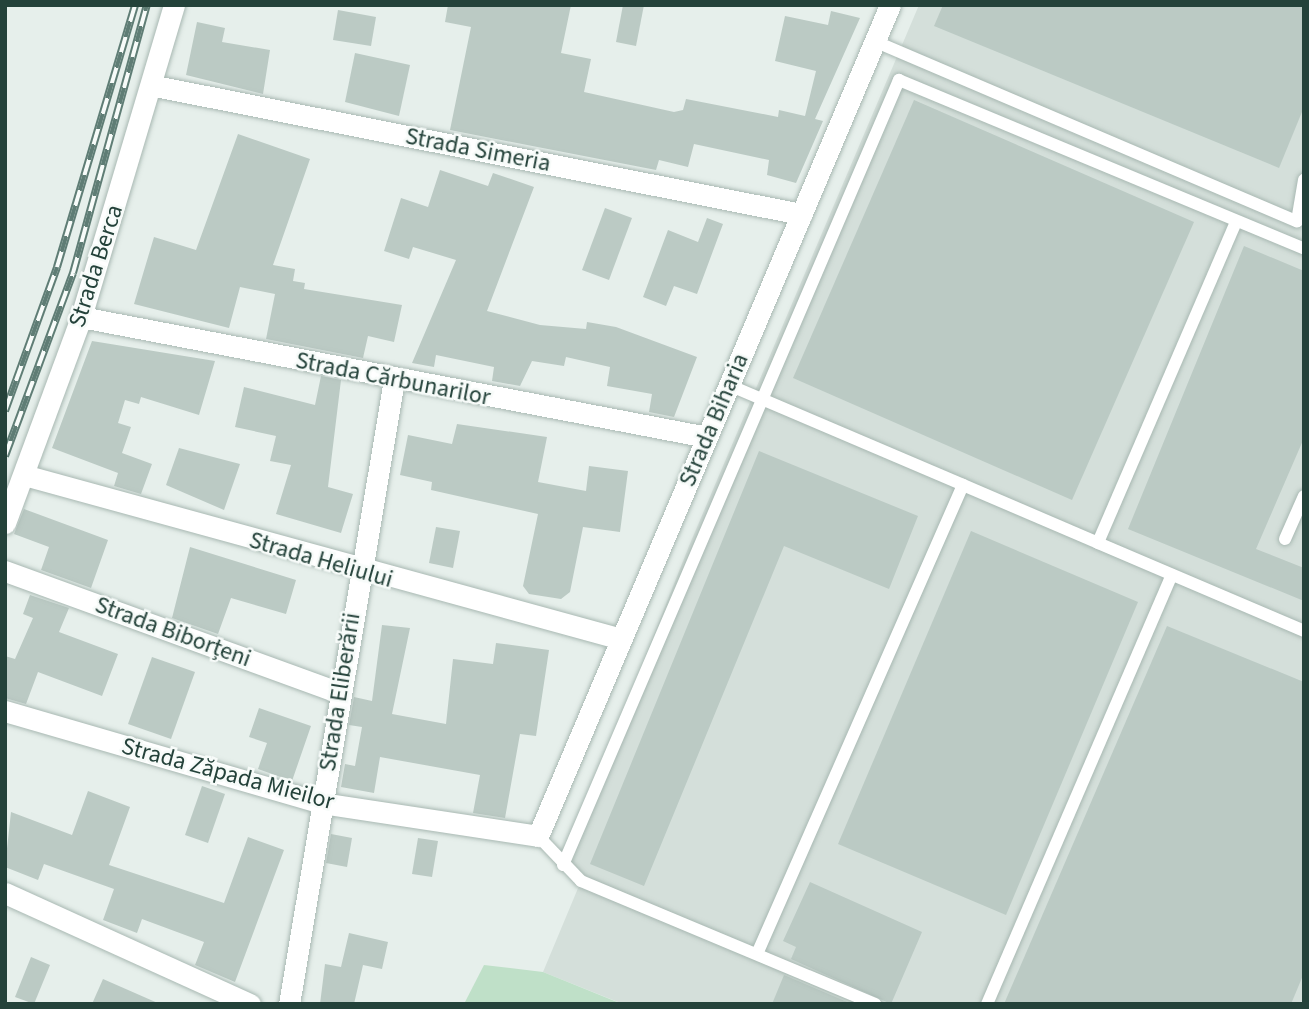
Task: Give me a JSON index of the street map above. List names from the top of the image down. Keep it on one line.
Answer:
{"streets":{"street":["Strada Simeria","Strada Berca","Strada Cărbunarilor","Strada Biharia","Strada Heliului","Strada Biborțeni","Strada Eliberării","Strada Zăpada Mieilor"]},"crossings":[["Strada Simeria","Strada Berca"],["Strada Simeria","Strada Biharia"],["Strada Berca","Strada Cărbunarilor"],["Strada Berca","Strada Heliului"],["Strada Cărbunarilor","Strada Biharia"],["Strada Cărbunarilor","Strada Eliberării"],["Strada Biharia","Strada Heliului"],["Strada Biharia","Strada Zăpada Mieilor"],["Strada Heliului","Strada Eliberării"],["Strada Biborțeni","Strada Eliberării"],["Strada Eliberării","Strada Zăpada Mieilor"]]}
